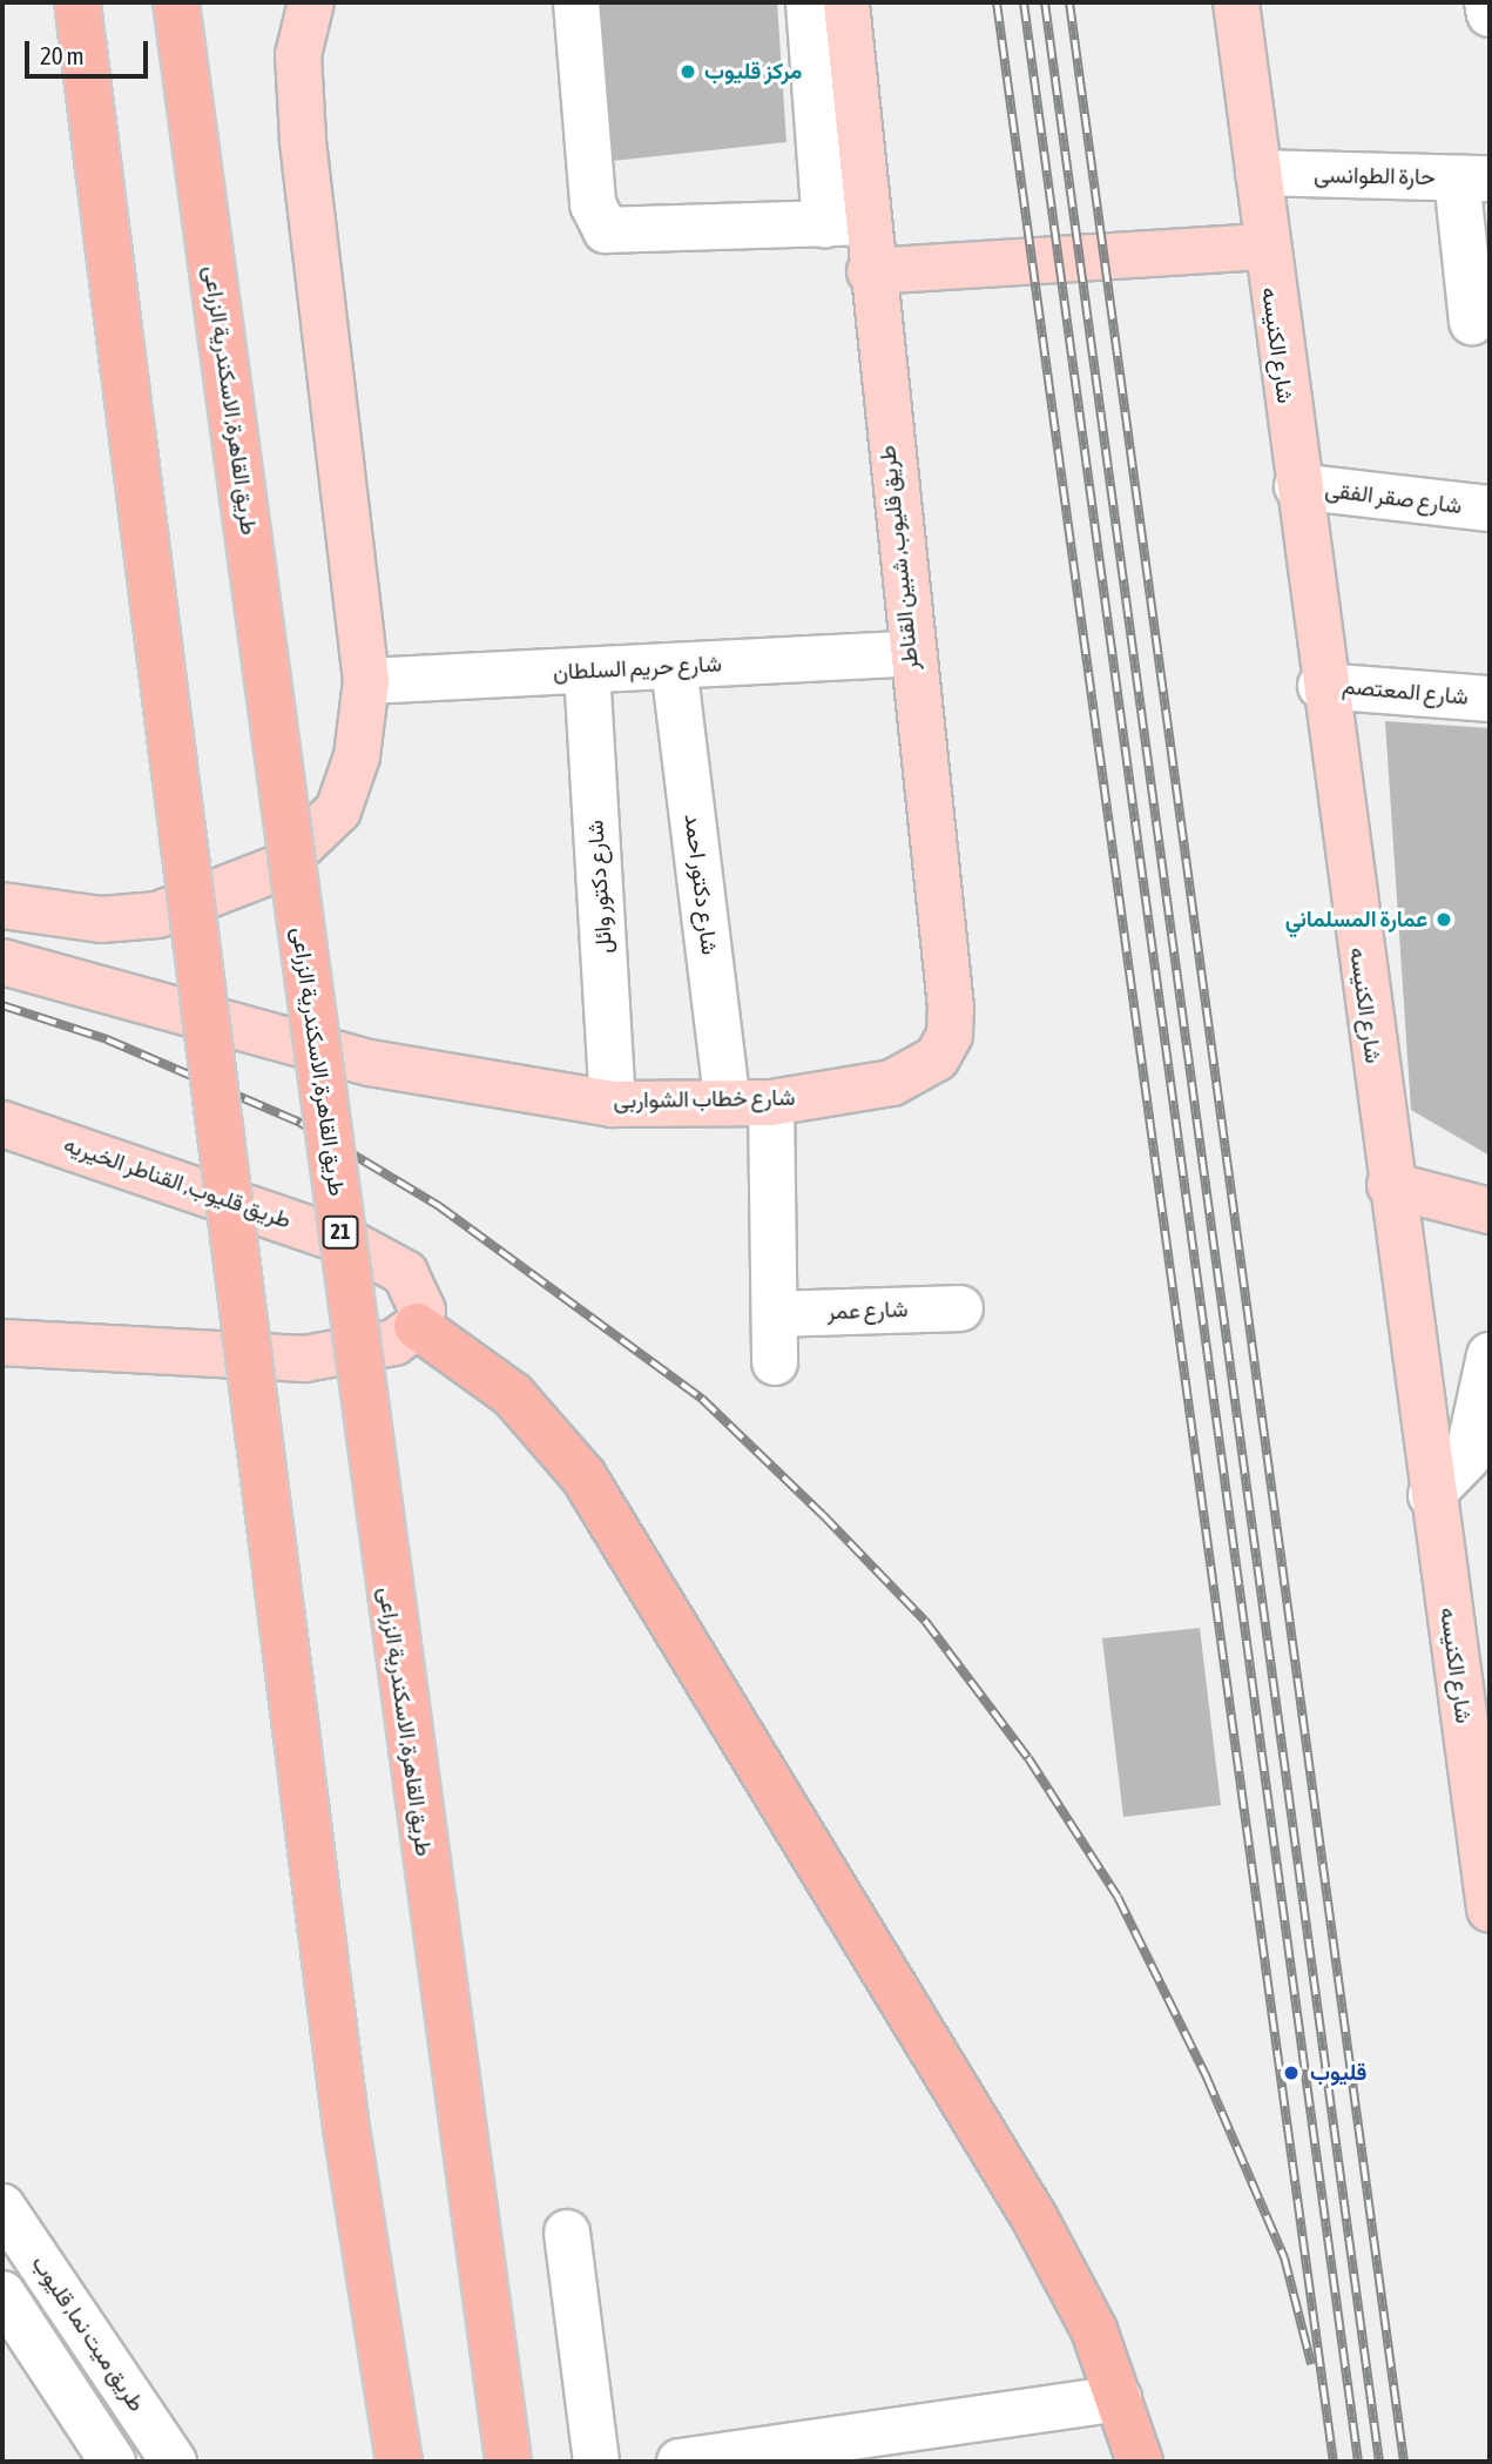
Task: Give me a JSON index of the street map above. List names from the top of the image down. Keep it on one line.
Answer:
{"streets":{"highway":["طريق القاهرة, الاسكندرية الزراعى","21"],"main road":["شارع الكنيسه","طريق قليوب, شبين القناطر","شارع خطاب الشواربى","طريق قليوب, القناطر الخيريه"],"street":["حارة الطوانسى","شارع صقر الفقى","شارع حريم السلطان","شارع المعتصم","شارع دكتور احمد","شارع دكتور وائل","شارع عمر","طريق ميت نما, قليوب"]},"crossings":[["حارة الطوانسى","شارع الكنيسه"],["شارع الكنيسه","شارع صقر الفقى"],["شارع الكنيسه","شارع المعتصم"],["طريق قليوب, شبين القناطر","شارع حريم السلطان"],["طريق قليوب, شبين القناطر","شارع خطاب الشواربى"],["شارع حريم السلطان","شارع دكتور احمد"],["شارع حريم السلطان","شارع دكتور وائل"],["شارع دكتور احمد","شارع خطاب الشواربى"],["شارع دكتور احمد","شارع عمر"],["شارع دكتور وائل","شارع خطاب الشواربى"]],"places":["مركز قليوب","عمارة المسلماني","قليوب"],"scale_bar":"20 m"}
